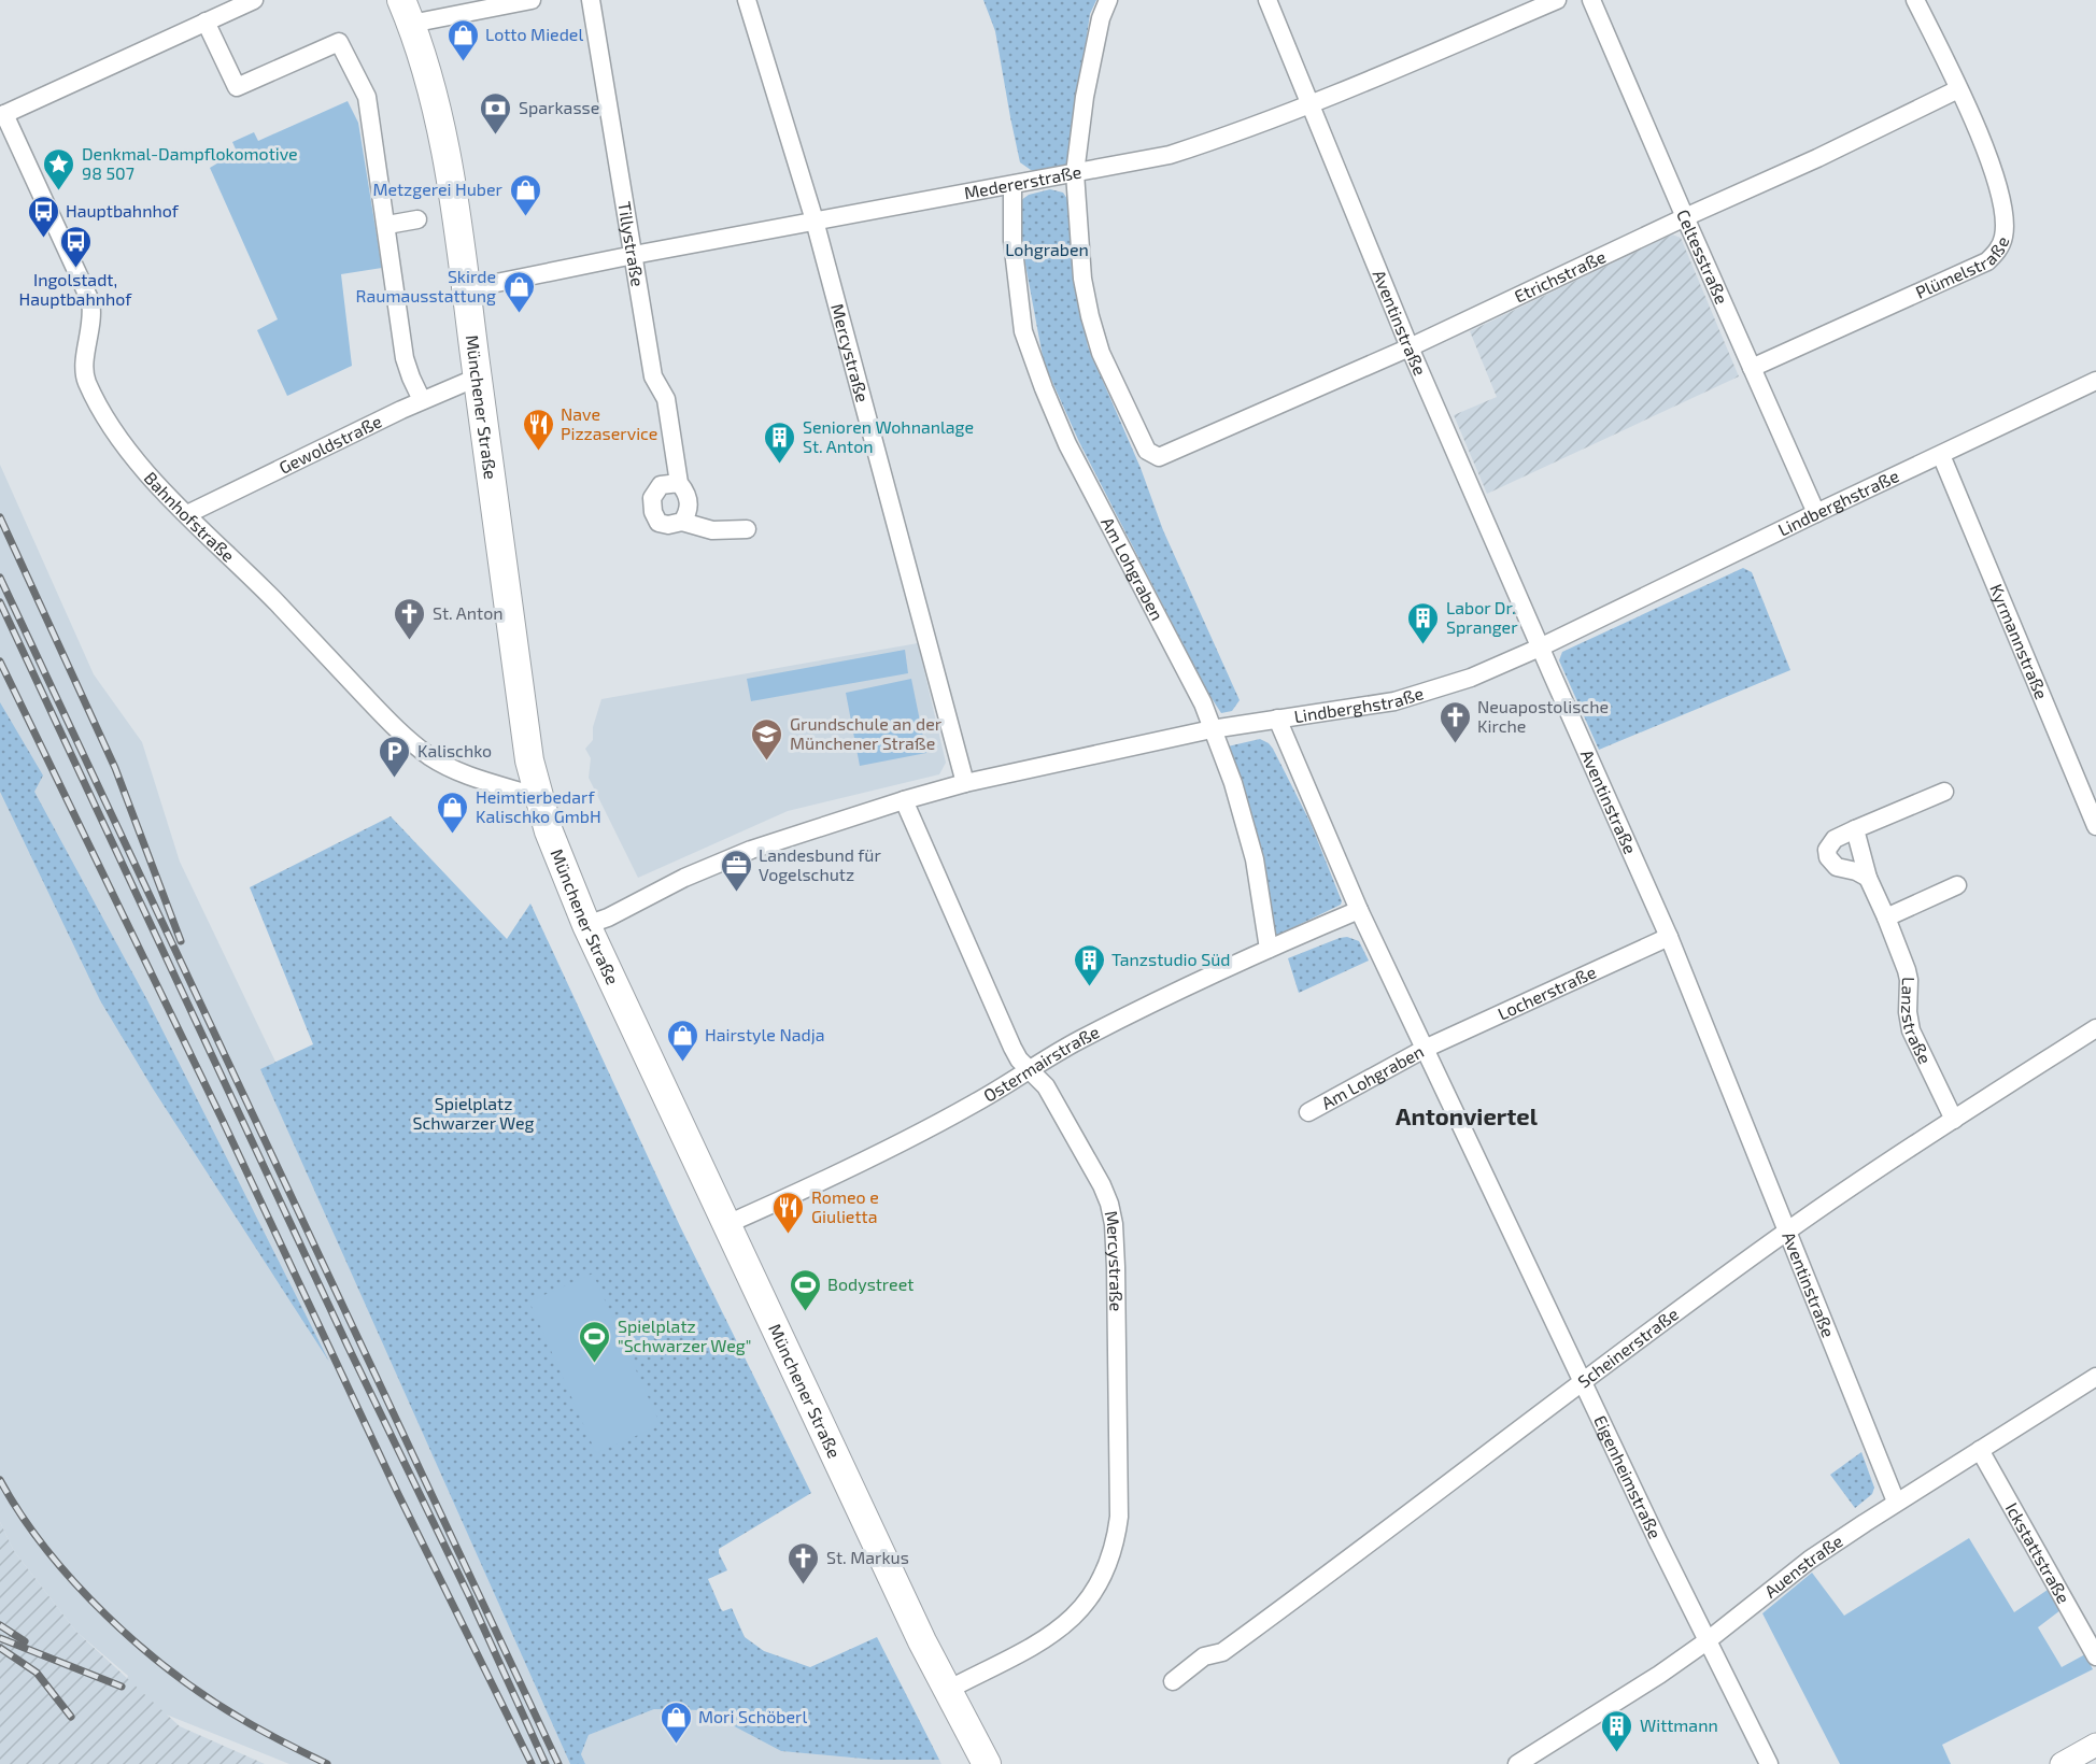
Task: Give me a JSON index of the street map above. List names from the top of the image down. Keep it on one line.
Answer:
{"streets":{"main road":["Münchener Straße"],"street":["Medererstraße","Tillystraße","Celtesstraße","Plümelstraße","Etrichstraße","Aventinstraße","Mercystraße","Gewoldstraße","Lindberghstraße","Bahnhofstraße","Am Lohgraben","Kyrmannstraße","Locherstraße","Lanzstraße","Ostermairstraße","Scheinerstraße","Eigenheimstraße","Ickstattstraße","Auenstraße"]},"crossings":[["Medererstraße","Tillystraße"],["Medererstraße","Etrichstraße"],["Medererstraße","Aventinstraße"],["Medererstraße","Mercystraße"],["Medererstraße","Münchener Straße"],["Medererstraße","Am Lohgraben"],["Celtesstraße","Plümelstraße"],["Celtesstraße","Etrichstraße"],["Celtesstraße","Lindberghstraße"],["Plümelstraße","Etrichstraße"],["Etrichstraße","Aventinstraße"],["Aventinstraße","Lindberghstraße"],["Aventinstraße","Locherstraße"],["Aventinstraße","Scheinerstraße"],["Aventinstraße","Auenstraße"],["Mercystraße","Münchener Straße"],["Mercystraße","Lindberghstraße"],["Mercystraße","Ostermairstraße"],["Münchener Straße","Gewoldstraße"],["Münchener Straße","Lindberghstraße"],["Münchener Straße","Bahnhofstraße"],["Münchener Straße","Ostermairstraße"],["Gewoldstraße","Bahnhofstraße"],["Lindberghstraße","Am Lohgraben"],["Lindberghstraße","Kyrmannstraße"],["Am Lohgraben","Locherstraße"],["Am Lohgraben","Ostermairstraße"],["Am Lohgraben","Eigenheimstraße"],["Locherstraße","Eigenheimstraße"],["Lanzstraße","Scheinerstraße"],["Scheinerstraße","Eigenheimstraße"],["Eigenheimstraße","Auenstraße"],["Ickstattstraße","Auenstraße"]],"districts":["Antonviertel"],"parks":["Lohgraben","Spielplatz Schwarzer Weg"],"places":{"shop":["Lotto Miedel","Metzgerei Huber","Skirde Raumausstattung","Heimtierbedarf Kalischko GmbH","Hairstyle Nadja","Mori Schöberl"],"bank":["Sparkasse"],"place":["Denkmal-Dampflokomotive 98 507"],"bus stop":["Hauptbahnhof","Ingolstadt, Hauptbahnhof"],"restaurant":["Nave Pizzaservice","Romeo e Giulietta"],"building":["Senioren Wohnanlage St. Anton","Labor Dr. Spranger","Tanzstudio Süd","Wittmann"],"church":["St. Anton","Neuapostolische Kirche","St. Markus"],"school or university":["Grundschule an der Münchener Straße"],"parking":["Kalischko"],"office":["Landesbund für Vogelschutz"],"sports":["Bodystreet","Spielplatz \"Schwarzer Weg\""]}}
